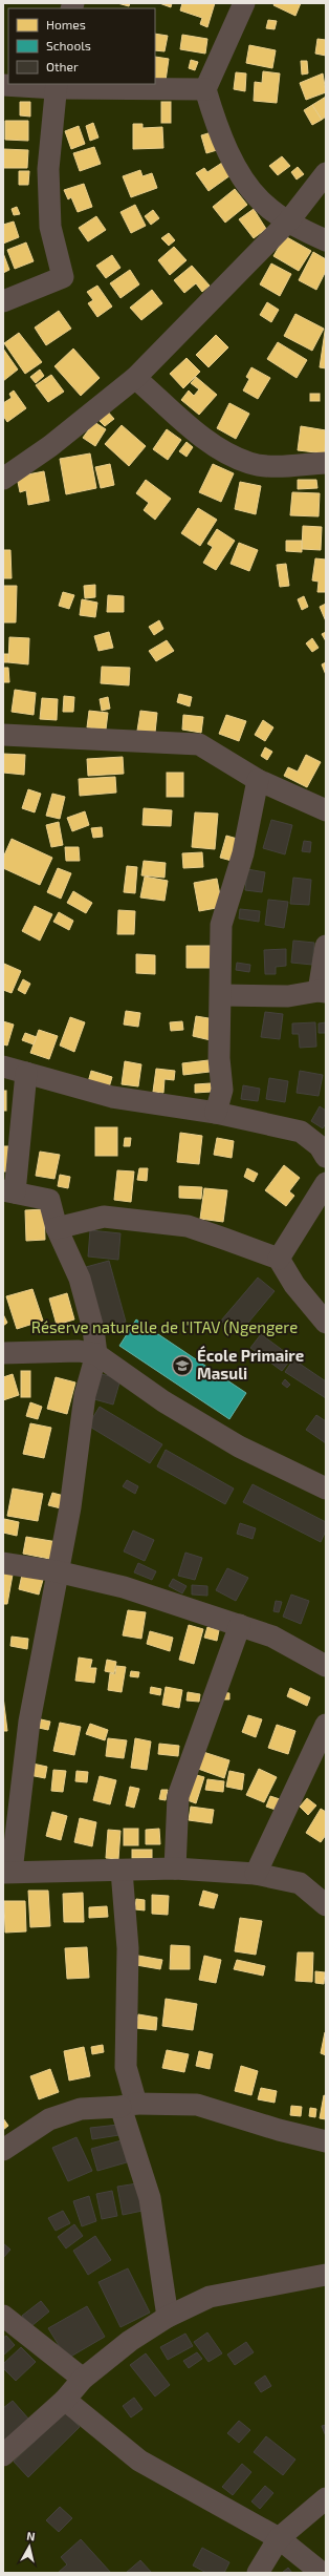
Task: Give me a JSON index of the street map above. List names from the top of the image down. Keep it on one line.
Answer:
{"parks":["Réserve naturelle de l'ITAV (Ngengere"],"places":{"school or university":["École Primaire Masuli"]},"legend":["Homes","Schools","Other"],"north":"top"}
